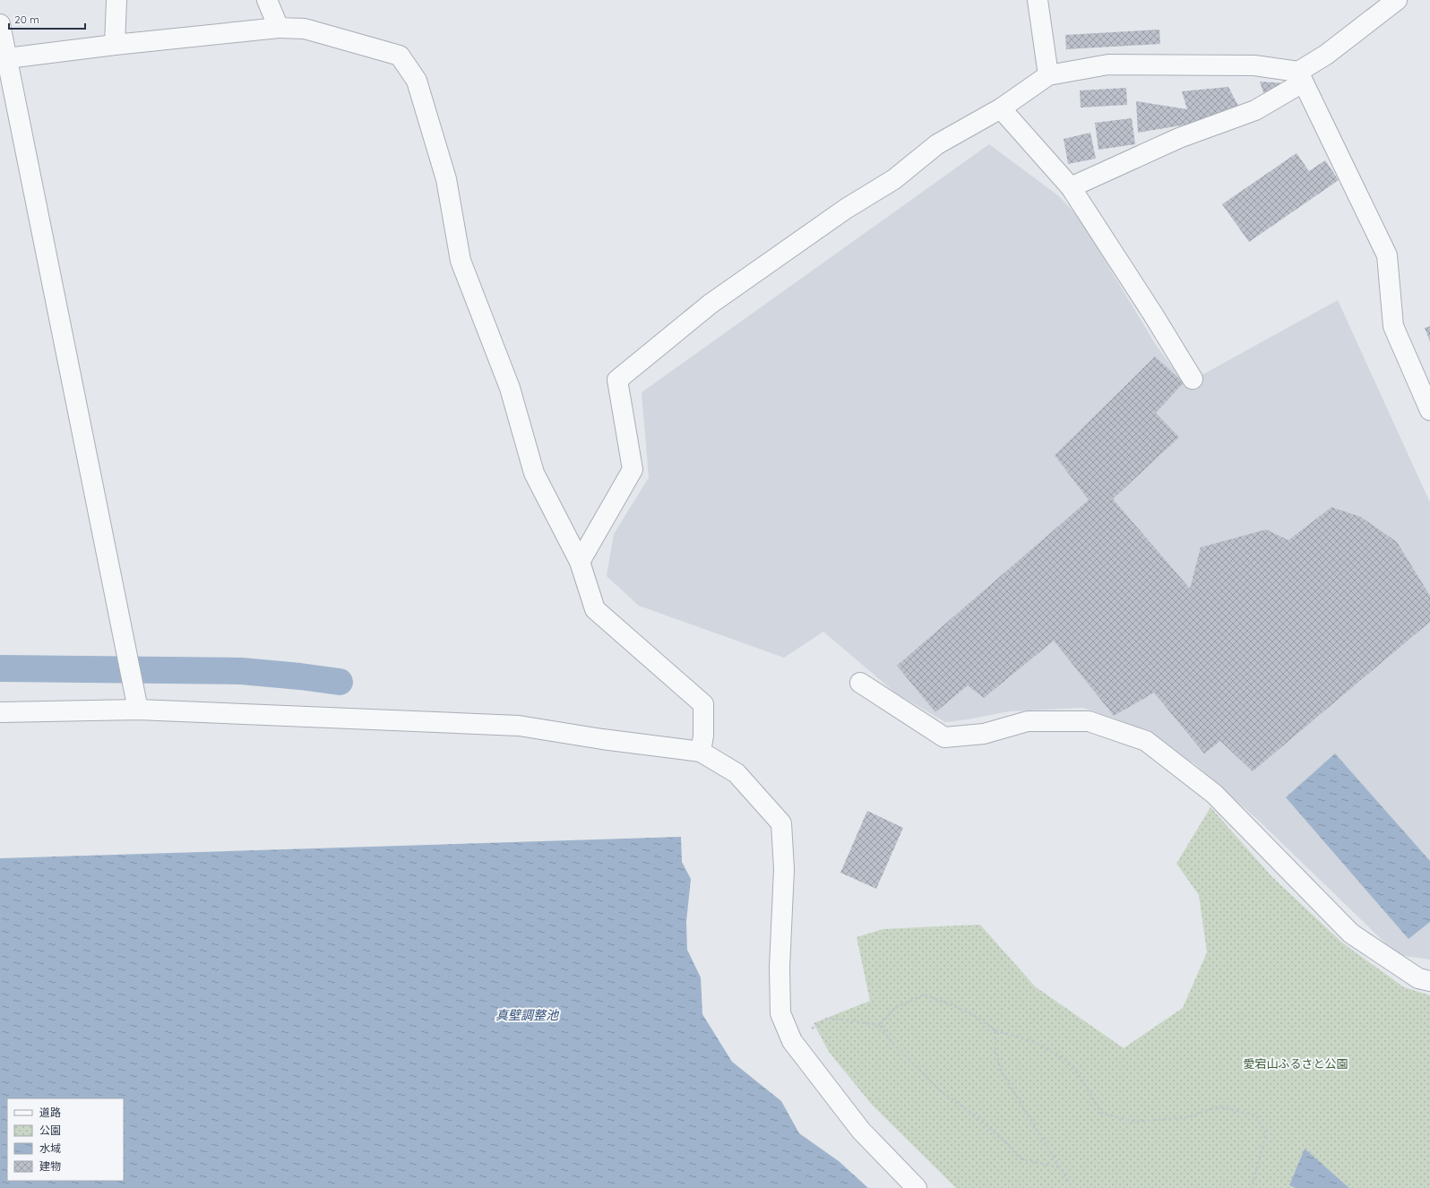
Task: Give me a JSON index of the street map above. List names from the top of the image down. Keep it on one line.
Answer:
{"water":["真壁調整池"],"parks":["愛宕山ふるさと公園"],"legend":["道路","公園","水域","建物"],"scale_bar":"20 m"}
